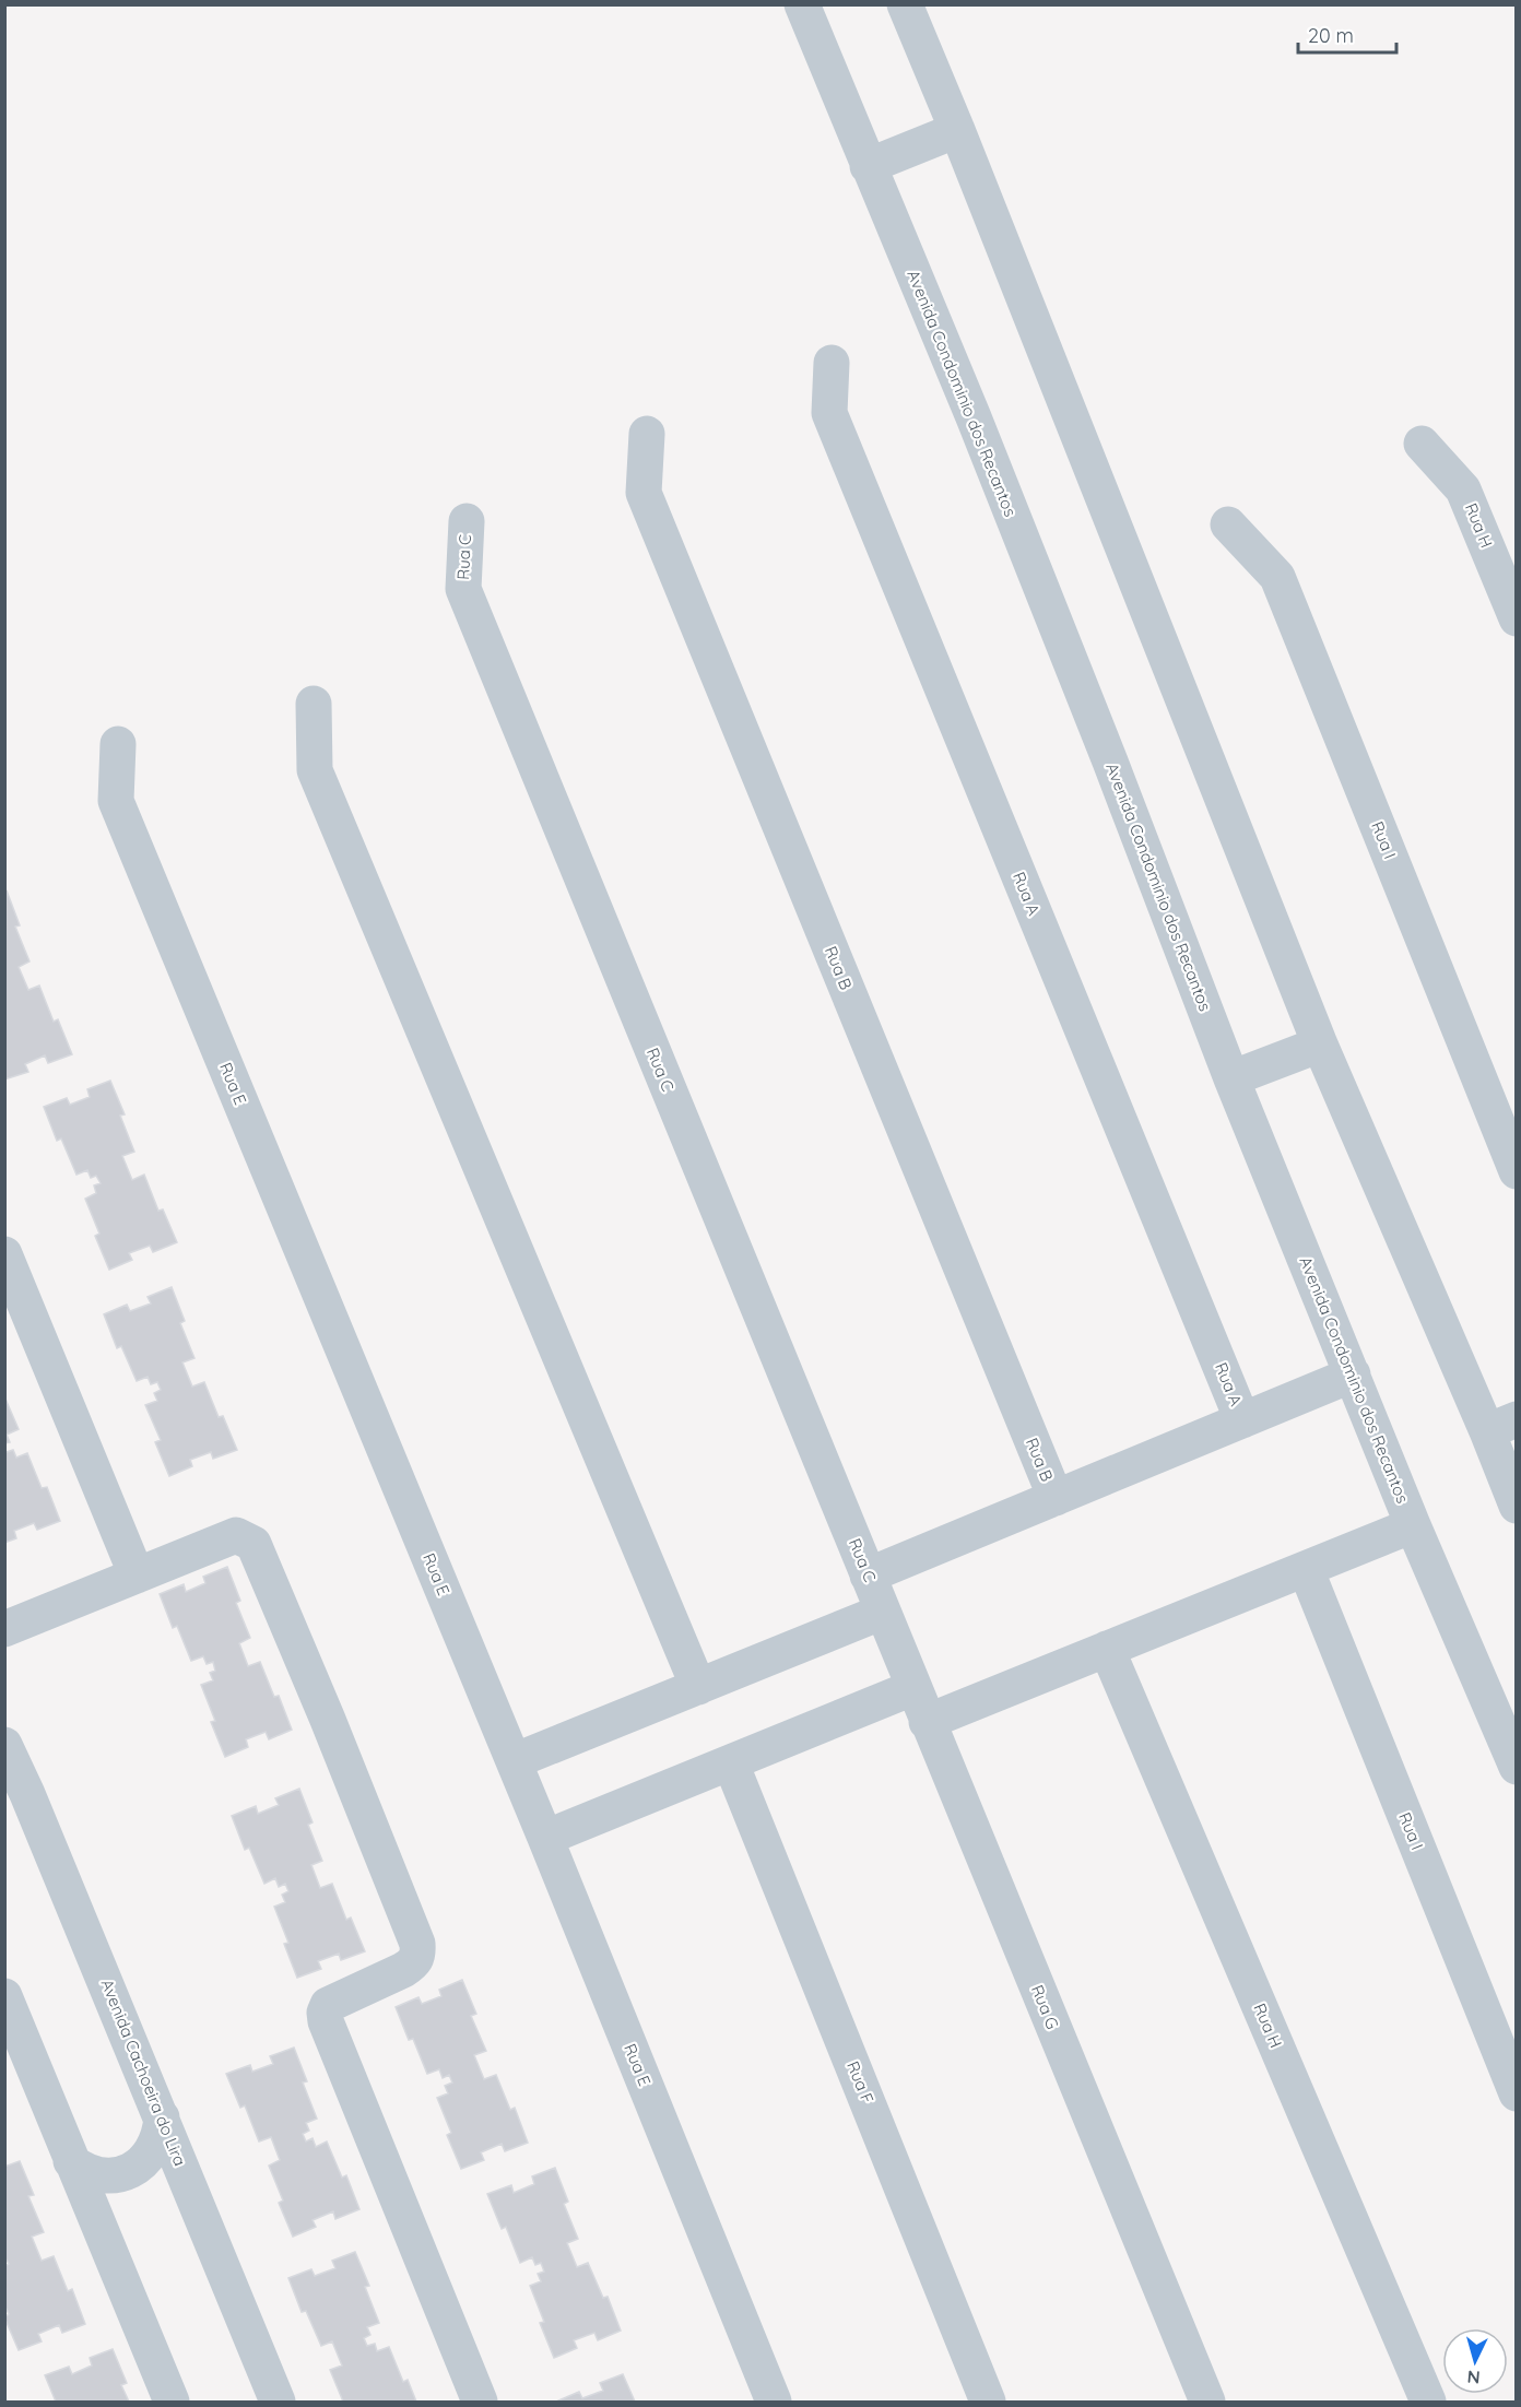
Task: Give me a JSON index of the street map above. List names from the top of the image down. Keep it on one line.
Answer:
{"streets":{"street":["Avenida Condominio dos Recantos","Rua H","Rua C","Rua I","Rua A","Rua B","Rua E","Rua G","Avenida Cachoeira do Lira","Rua F"]},"crossings":[["Rua C","Rua G"]],"scale_bar":"20 m","north":"bottom"}
